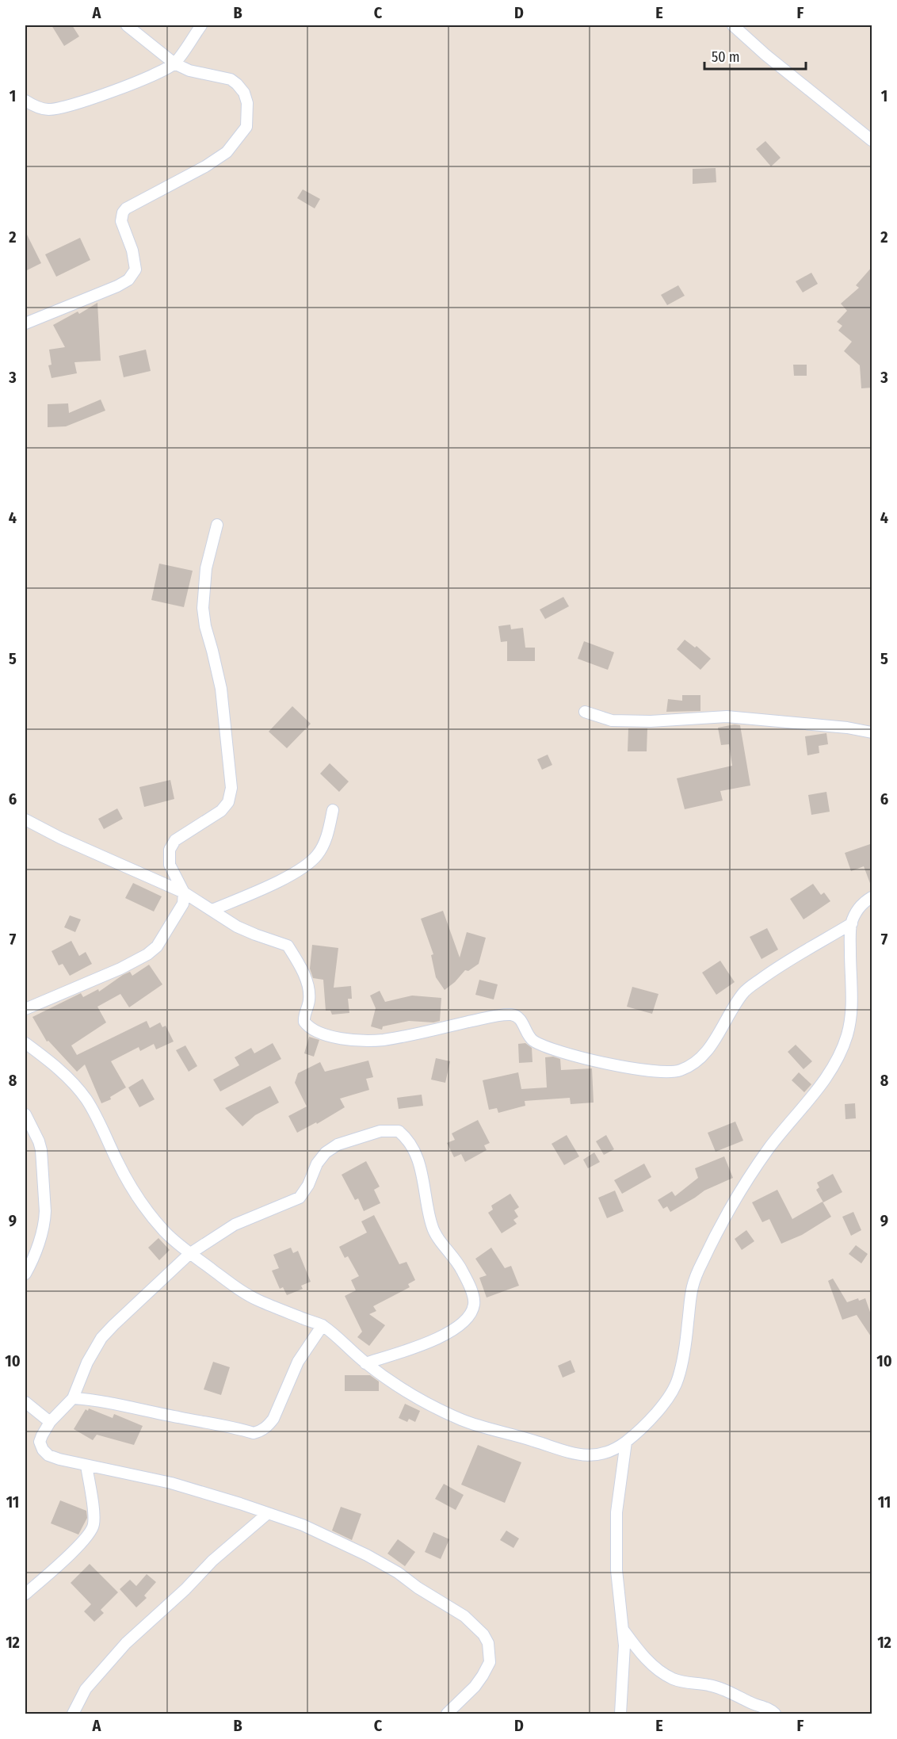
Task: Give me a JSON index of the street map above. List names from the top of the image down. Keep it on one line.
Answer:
{"scale_bar":"50 m","grid":{"columns":["A","B","C","D","E","F"],"rows":["1","2","3","4","5","6","7","8","9","10","11","12"]}}
